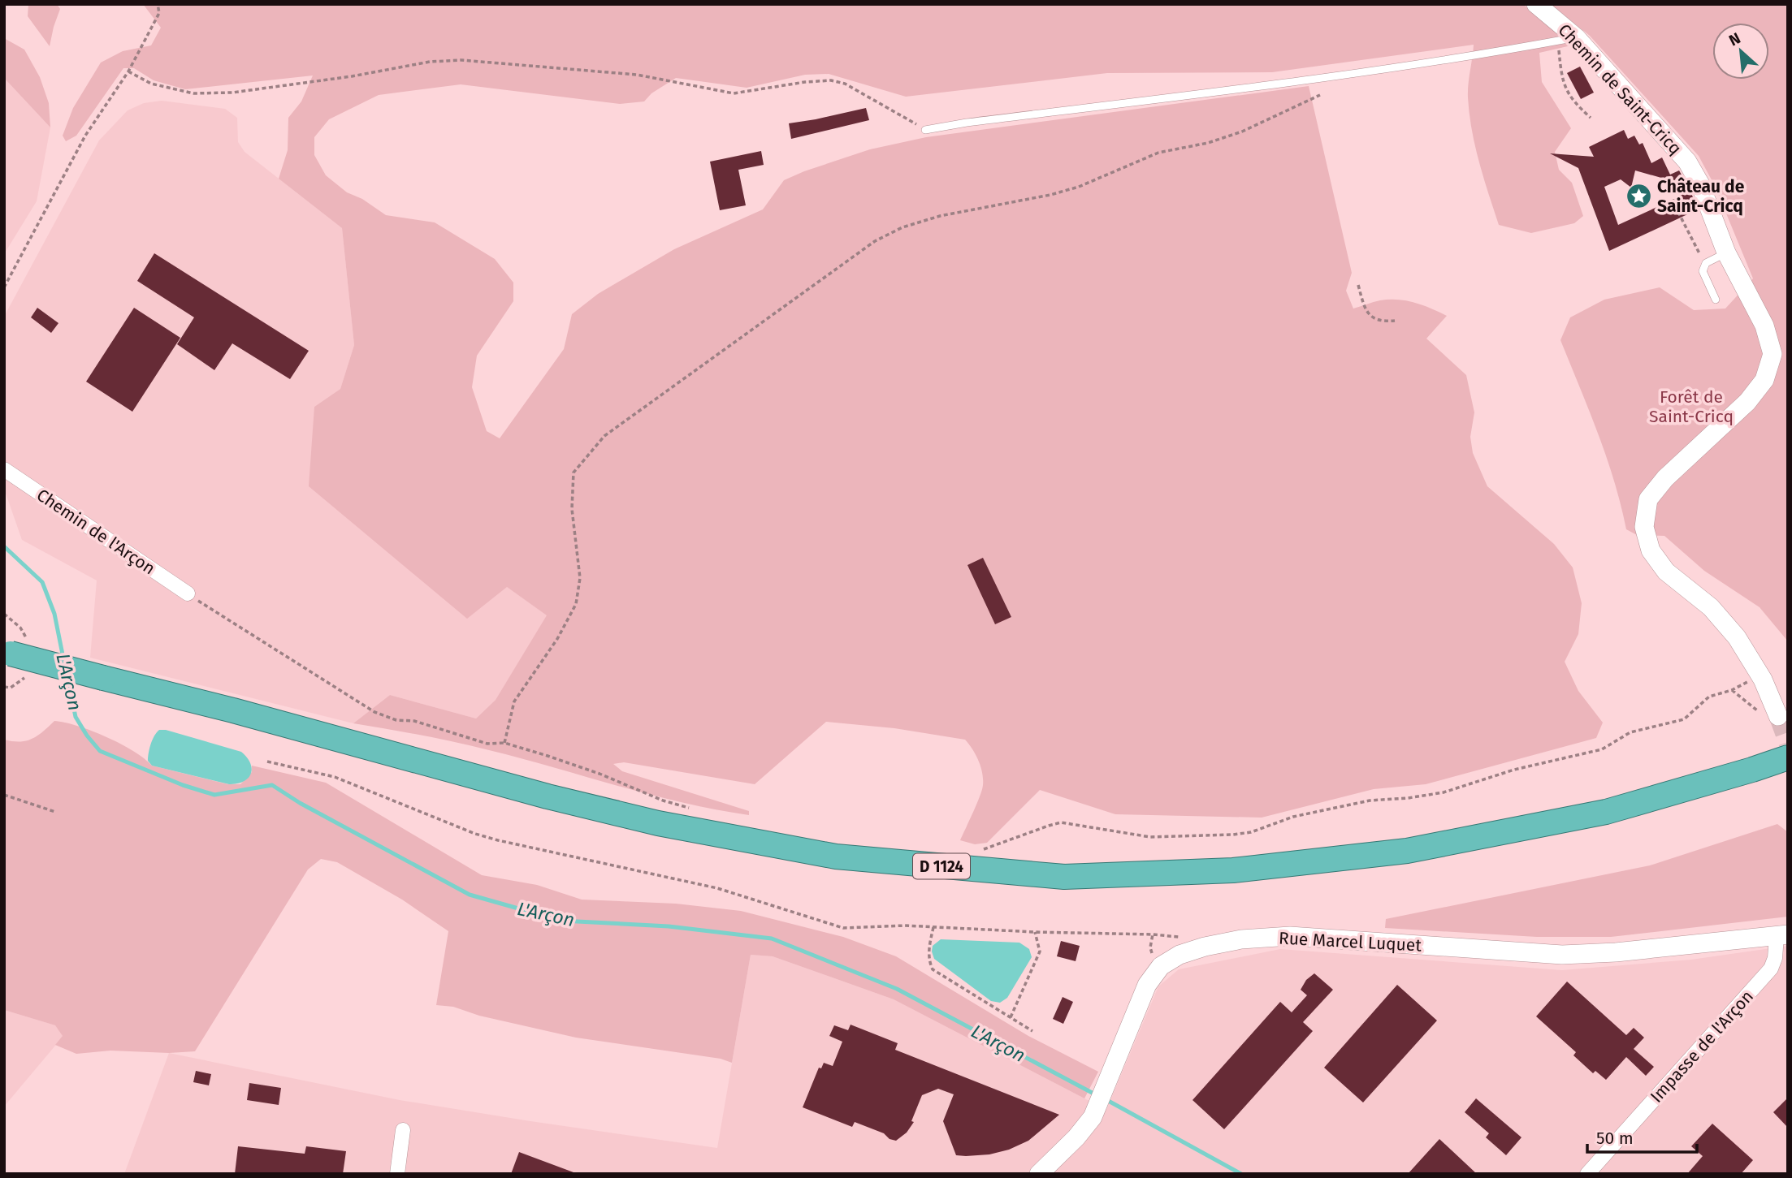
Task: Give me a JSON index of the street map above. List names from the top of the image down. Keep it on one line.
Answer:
{"streets":{"highway":["D 1124"],"street":["Chemin de Saint-Cricq","Chemin de l'Arçon","Rue Marcel Luquet","Impasse de l'Arçon"]},"crossings":[["Rue Marcel Luquet","Impasse de l'Arçon"]],"water":["L'Arçon"],"parks":["Forêt de Saint-Cricq"],"places":{"place":["Château de Saint-Cricq"]},"scale_bar":"50 m","north":"top left"}
